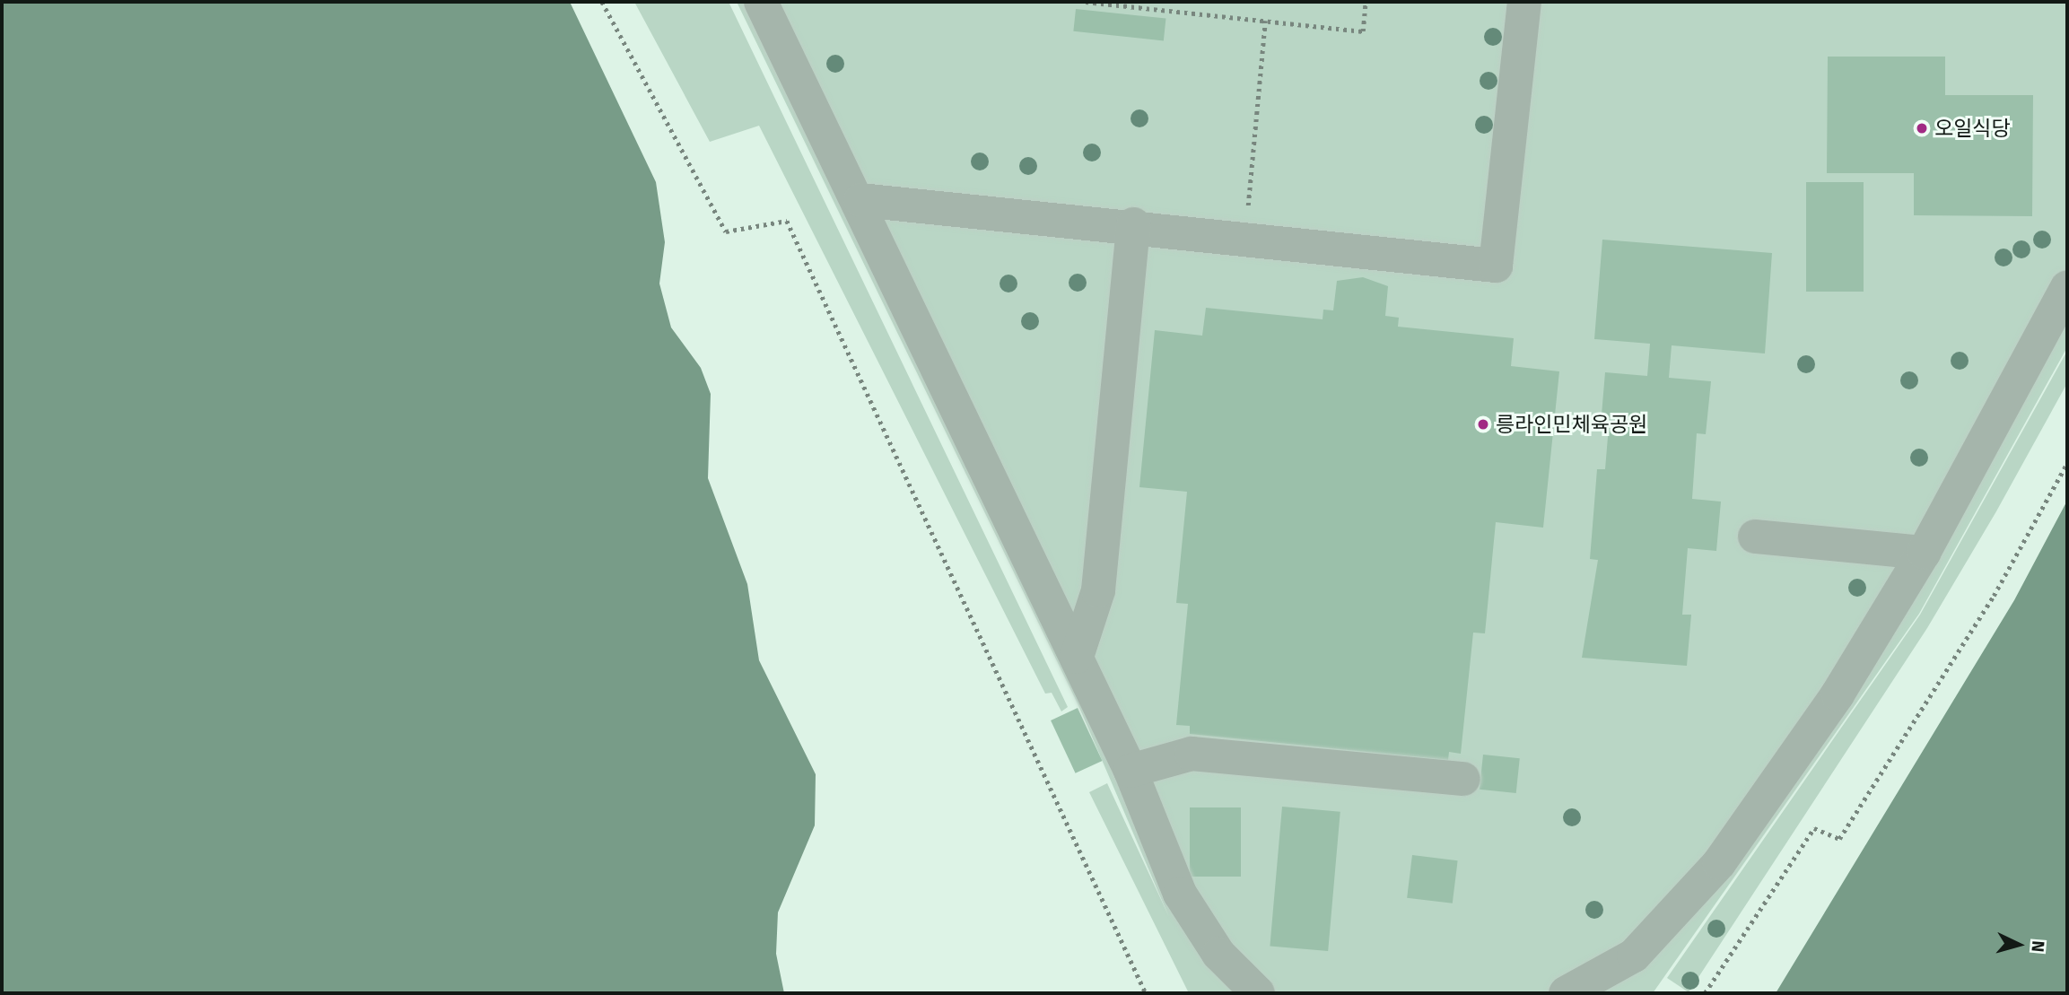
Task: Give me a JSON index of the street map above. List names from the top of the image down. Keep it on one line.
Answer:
{"places":["오일식당","릉라인민체육공원"],"north":"right"}
